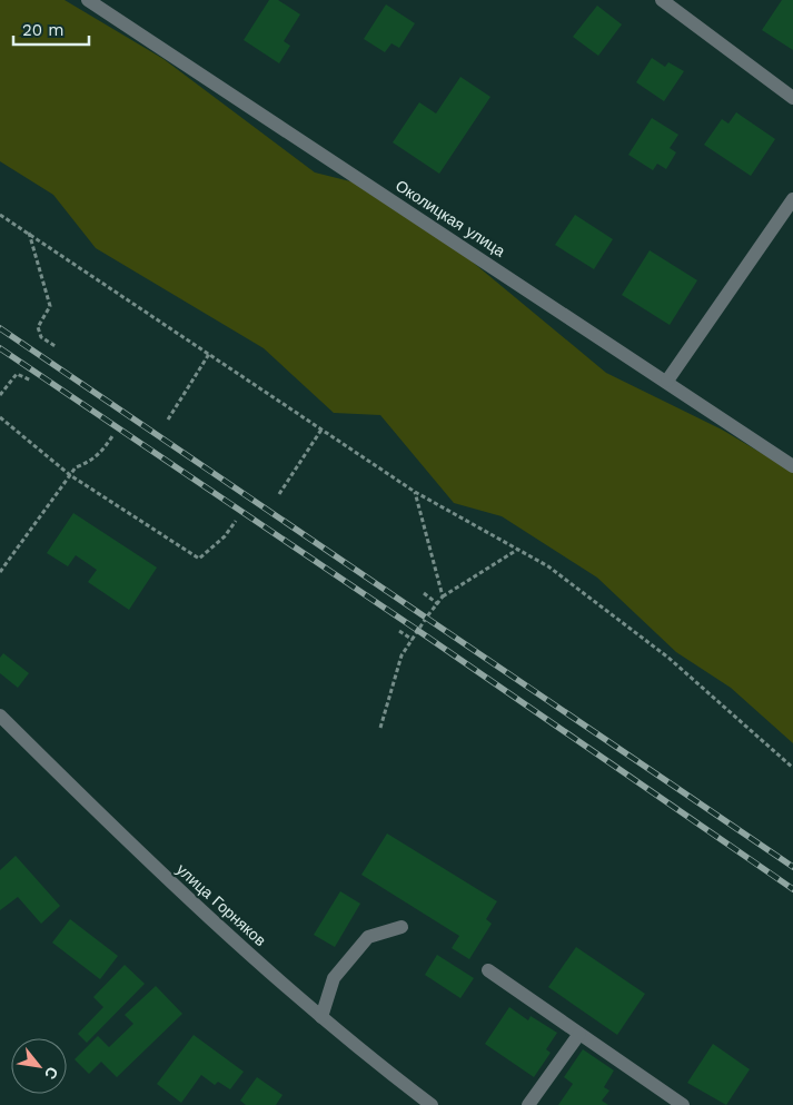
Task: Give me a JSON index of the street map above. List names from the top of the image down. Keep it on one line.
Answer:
{"streets":{"street":["Околицкая улица","улица Горняков"]},"scale_bar":"20 m","north":"bottom right"}
